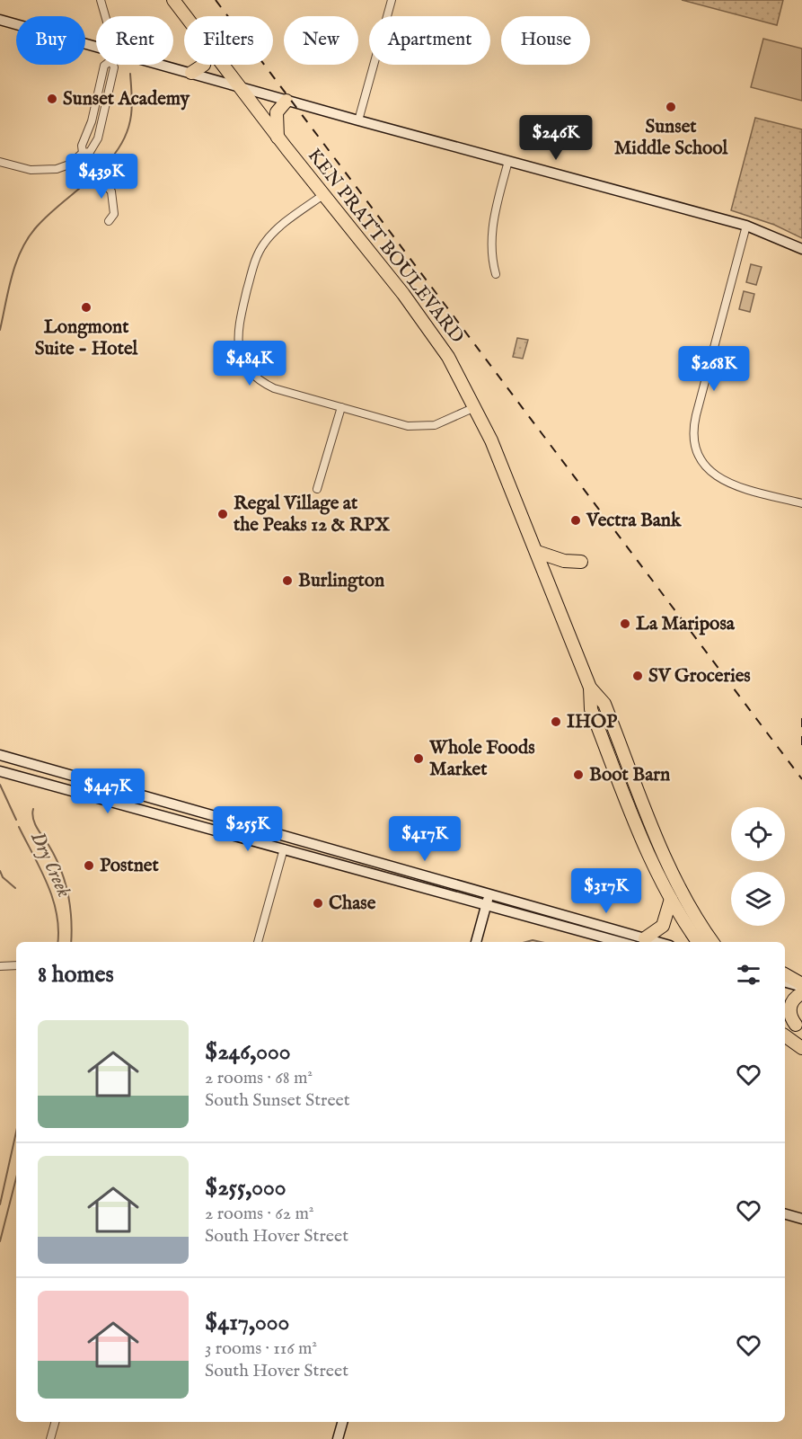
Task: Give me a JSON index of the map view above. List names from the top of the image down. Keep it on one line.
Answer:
{"streets":{"highway":["KEN PRATT BOULEVARD"]},"water":["Dry Creek"],"places":["Sunset Academy","Sunset Middle School","Longmont Suite - Hotel","Regal Village at the Peaks 12 & RPX","Vectra Bank","Burlington","La Mariposa","SV Groceries","IHOP","Whole Foods Market","Boot Barn","Postnet","Chase"],"page":{"chip":["Buy","Rent","Filters","New","Apartment","House"],"price":["$246K","$439K","$484K","$268K","$447K","$255K","$417K","$317K"],"heading":"8 homes","list":[{"name":"$246,000","note":"2 rooms · 68 m² · South Sunset Street"},{"name":"$255,000","note":"2 rooms · 62 m² · South Hover Street"},{"name":"$417,000","note":"3 rooms · 116 m² · South Hover Street"}]}}
